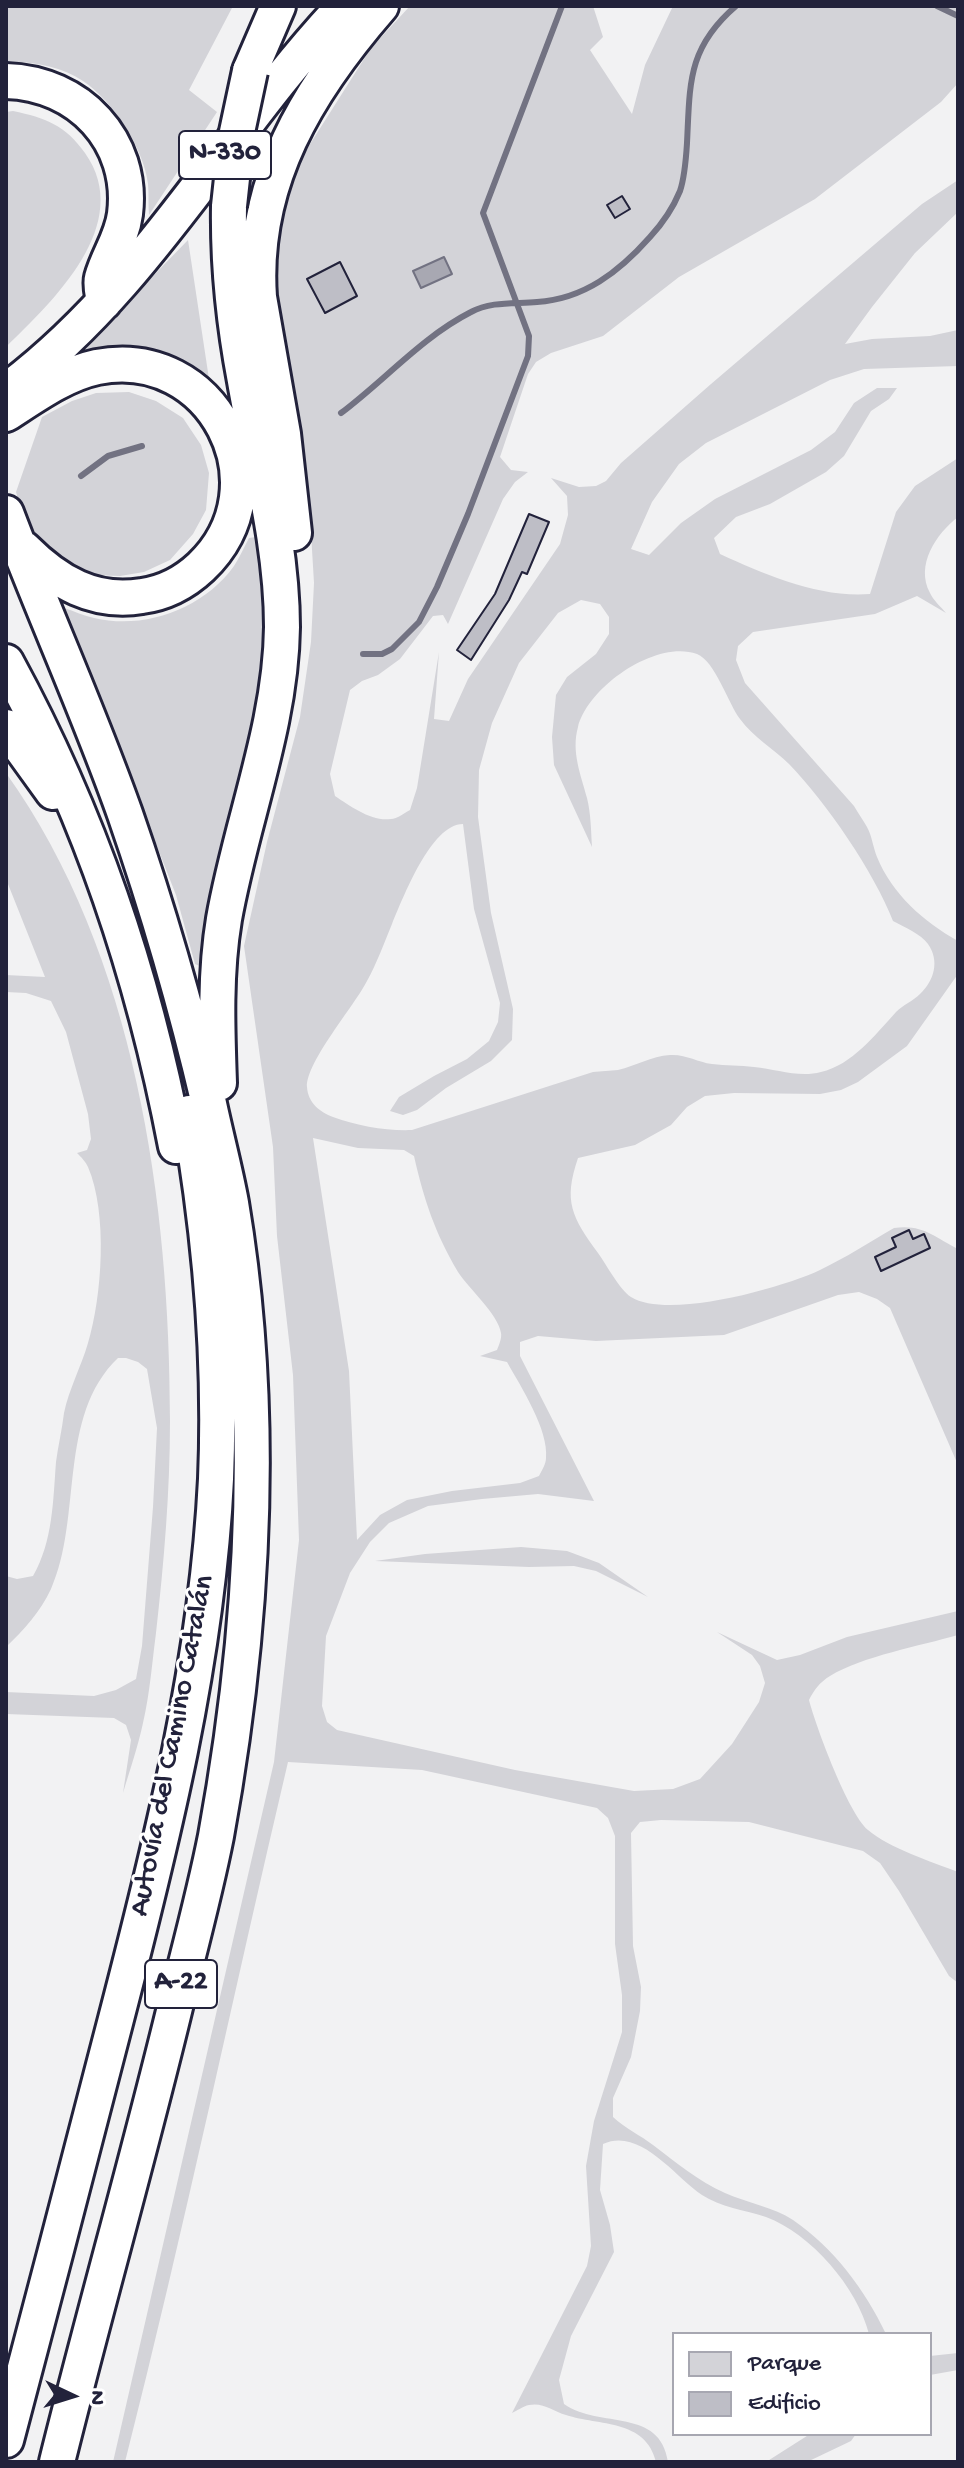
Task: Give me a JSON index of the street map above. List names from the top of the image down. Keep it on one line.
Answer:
{"streets":{"highway":["N-330","Autovía del Camino Catalán","A-22"]},"legend":["Parque","Edificio"],"north":"right"}
